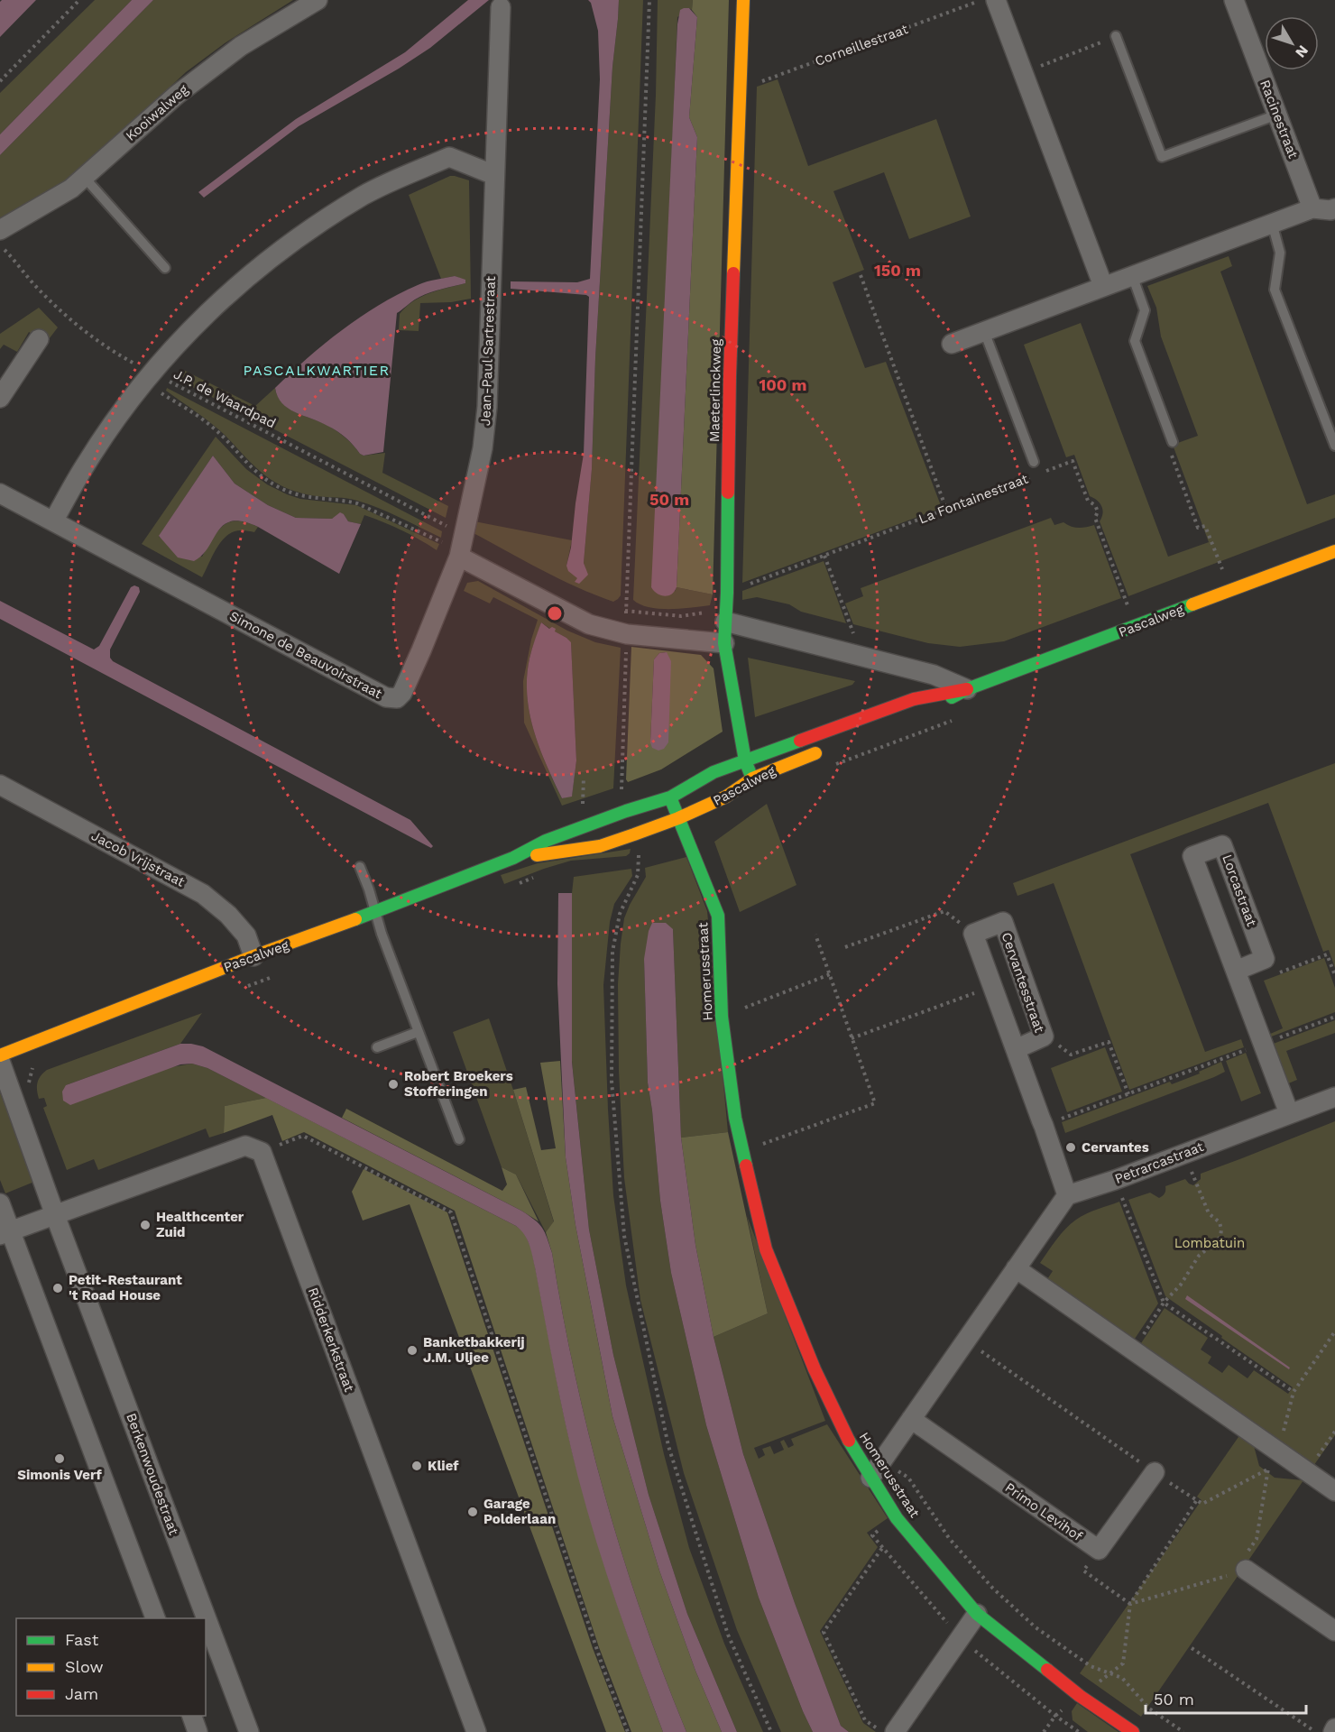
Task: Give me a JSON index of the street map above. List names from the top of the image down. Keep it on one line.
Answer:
{"streets":{"street":["Kooiwalweg","Racinestraat","Jean-Paul Sartrestraat","Maeterlinckweg","Pascalweg","Simone de Beauvoirstraat","Jacob Vrijstraat","Lorcastraat","Homerusstraat","Cervantesstraat","Petrarcastraat","Ridderkerkstraat","Berkenwoudestraat","Primo Levihof"],"lane":["La Fontainestraat"],"path":["Corneillestraat","J.P. de Waardpad"]},"crossings":[["Corneillestraat","Maeterlinckweg"],["Jean-Paul Sartrestraat","J.P. de Waardpad"],["Jean-Paul Sartrestraat","Simone de Beauvoirstraat"],["Maeterlinckweg","La Fontainestraat"],["Maeterlinckweg","Pascalweg"],["Pascalweg","Jacob Vrijstraat"],["Pascalweg","Homerusstraat"],["Lorcastraat","Petrarcastraat"]],"districts":["PASCALKWARTIER"],"parks":["Lombatuin"],"places":["Robert Broekers Stofferingen","Cervantes","Healthcenter Zuid","Petit-Restaurant 't Road House","Banketbakkerij J.M. Uljee","Simonis Verf","Klief","Garage Polderlaan"],"legend":["Fast","Slow","Jam"],"scale_bar":"50 m","north":"bottom right","rings":["150 m","100 m","50 m"]}
